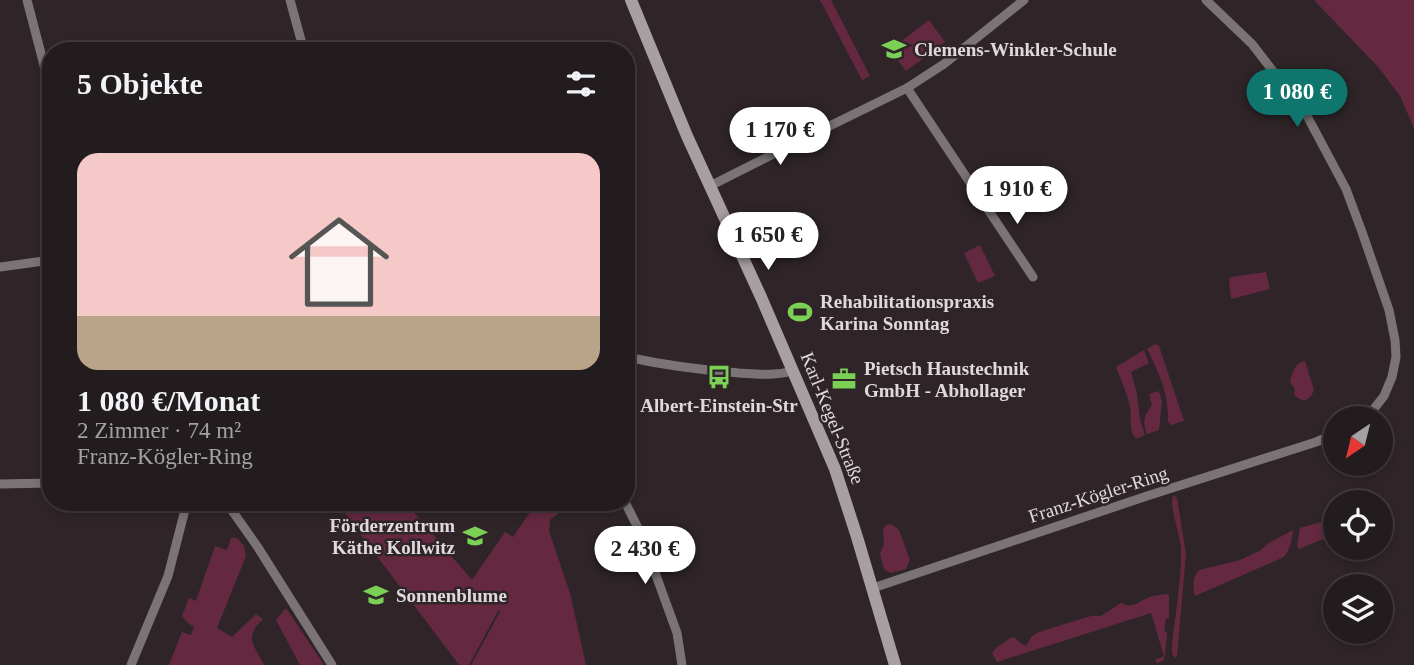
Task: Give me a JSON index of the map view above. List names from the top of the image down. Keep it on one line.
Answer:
{"streets":{"street":["Karl-Kegel-Straße","Franz-Kögler-Ring"]},"crossings":[["Karl-Kegel-Straße","Franz-Kögler-Ring"]],"places":{"school or university":["Clemens-Winkler-Schule","Förderzentrum Käthe Kollwitz","Sonnenblume"],"sports":["Rehabilitationspraxis Karina Sonntag"],"bus stop":["Albert-Einstein-Str"],"office":["Pietsch Haustechnik GmbH - Abhollager"]},"north":"bottom left","page":{"heading":"5 Objekte","price":["1 080 €","1 170 €","1 910 €","1 650 €","2 430 €"],"list":[{"name":"1 080 €/Monat","note":"2 Zimmer · 74 m² · Franz-Kögler-Ring"}]}}
